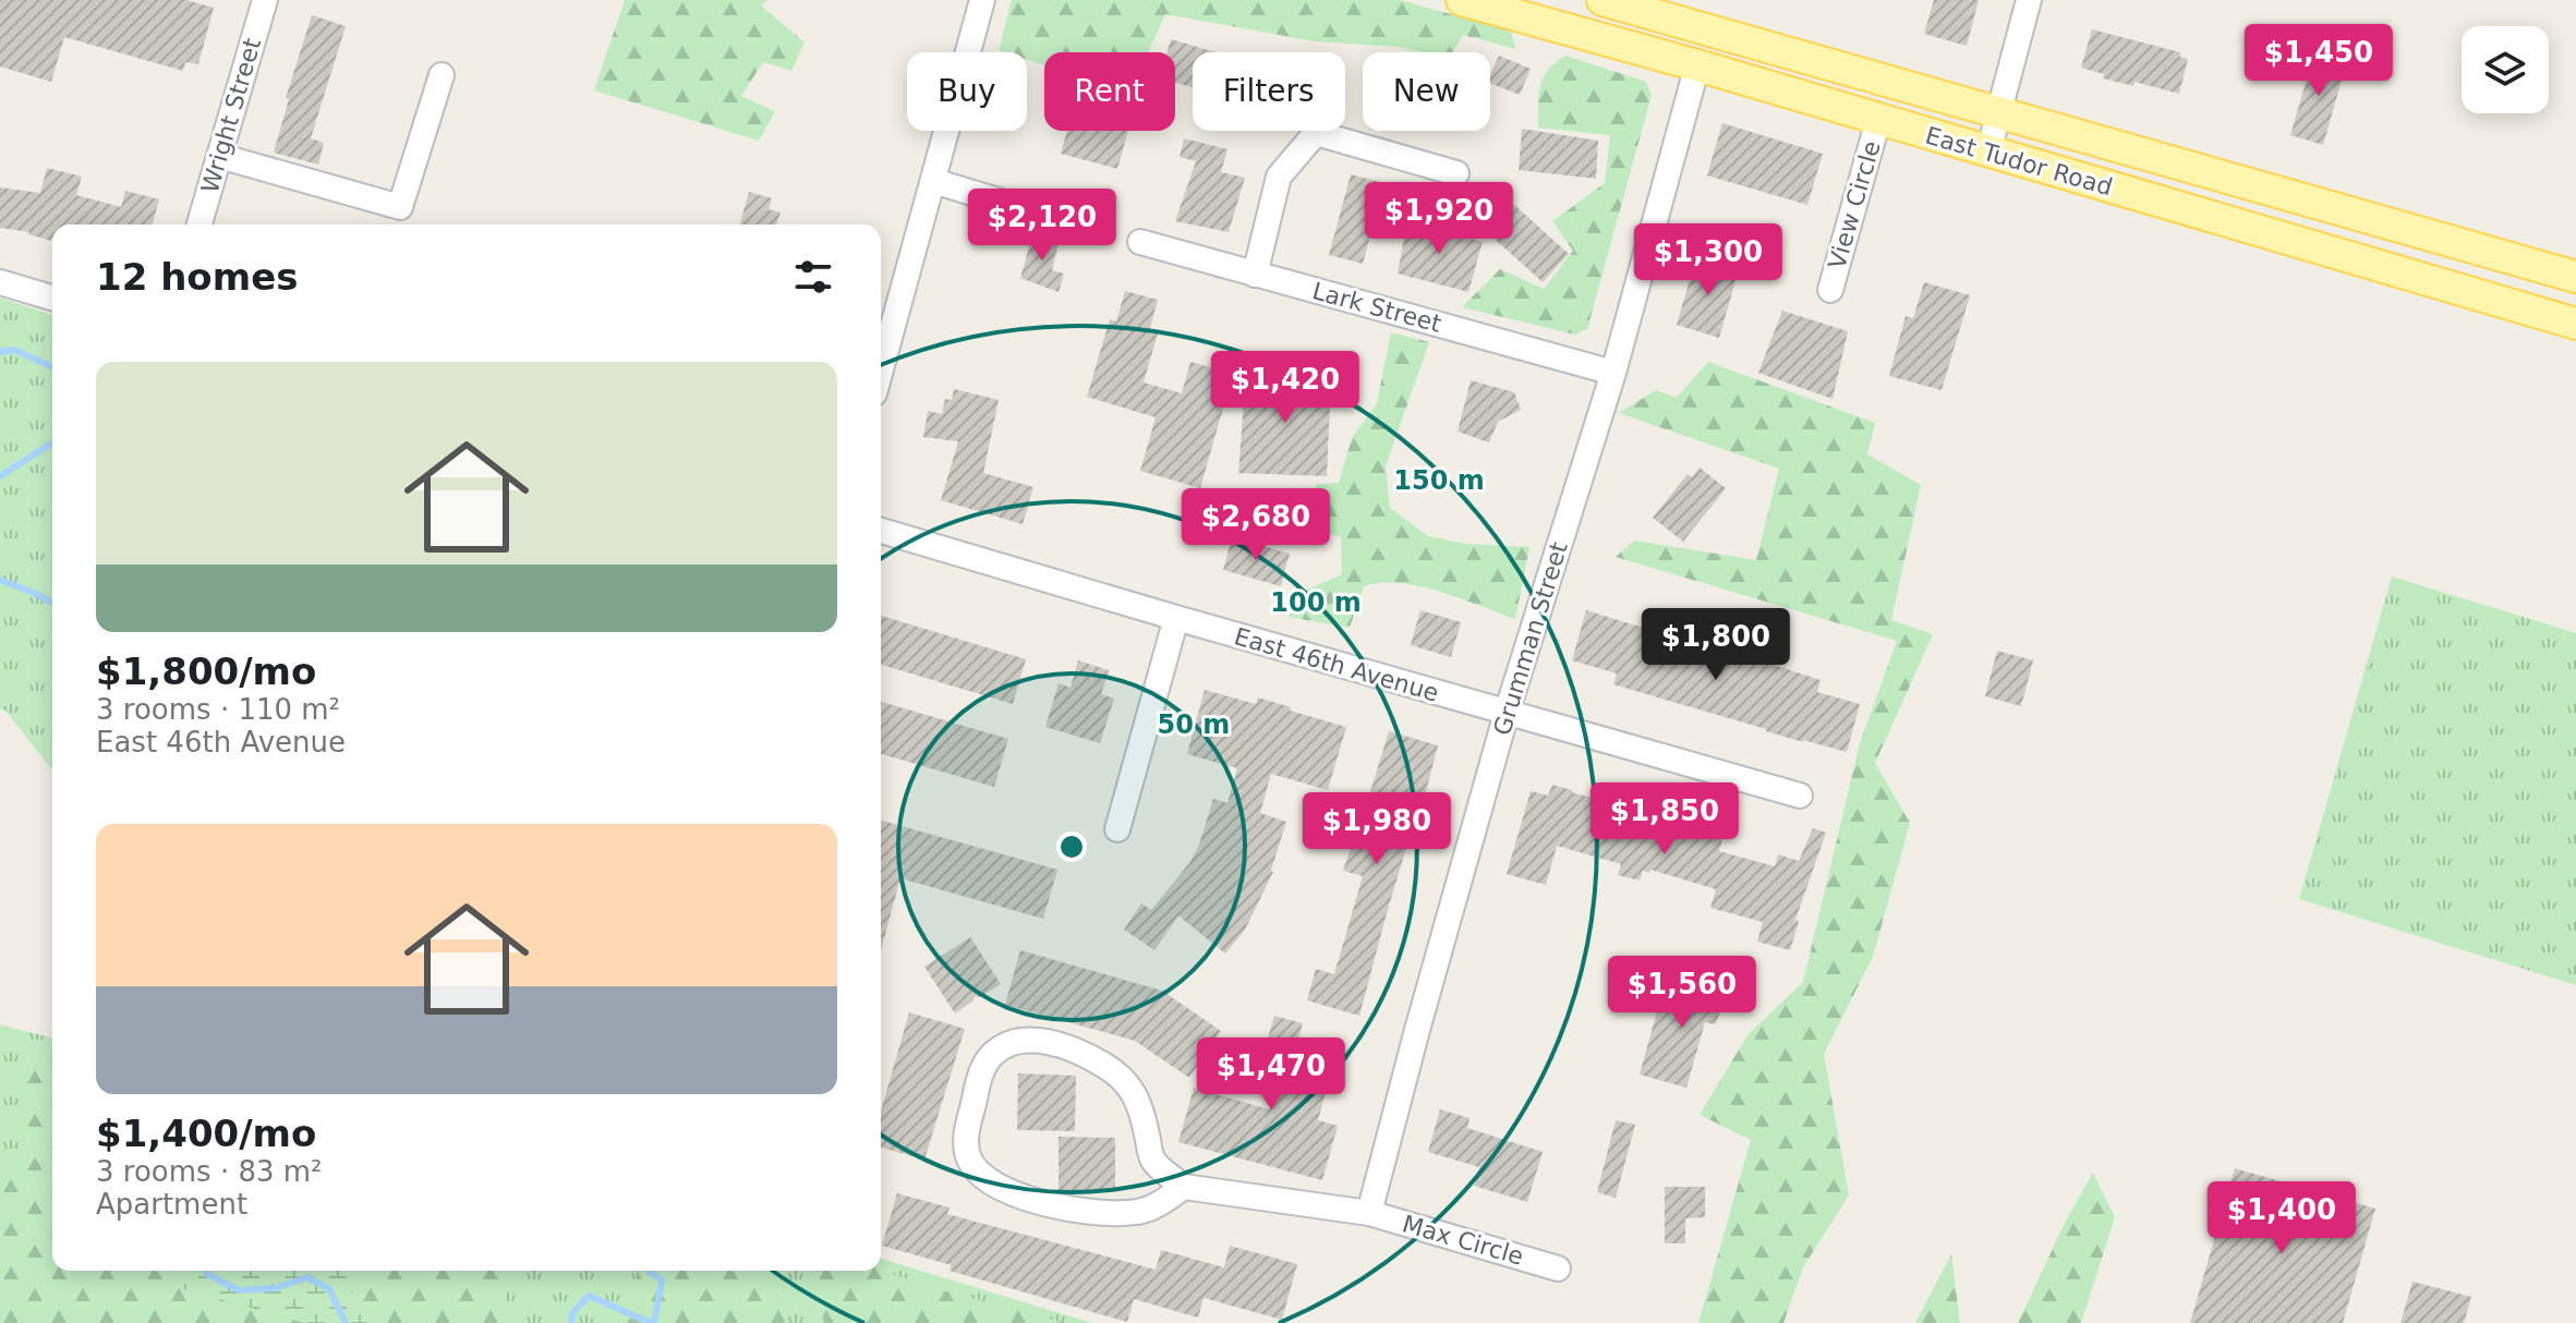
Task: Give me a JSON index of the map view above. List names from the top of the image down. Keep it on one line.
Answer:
{"streets":{"main road":["East Tudor Road"],"street":["Wright Street","View Circle","Lark Street","Grumman Street","East 46th Avenue","Max Circle"]},"crossings":[["East Tudor Road","View Circle"],["East Tudor Road","Grumman Street"],["Lark Street","Grumman Street"],["Grumman Street","East 46th Avenue"],["Grumman Street","Max Circle"]],"page":{"price":["$1,450","$1,920","$2,120","$1,300","$1,420","$2,680","$1,800","$1,850","$1,980","$1,560","$1,470","$1,400"],"chip":["Buy","Rent","Filters","New"],"heading":"12 homes","list":[{"name":"$1,800/mo","note":"3 rooms · 110 m² · East 46th Avenue"},{"name":"$1,400/mo","note":"3 rooms · 83 m² · Apartment"}]},"rings":["150 m","100 m","50 m"]}
